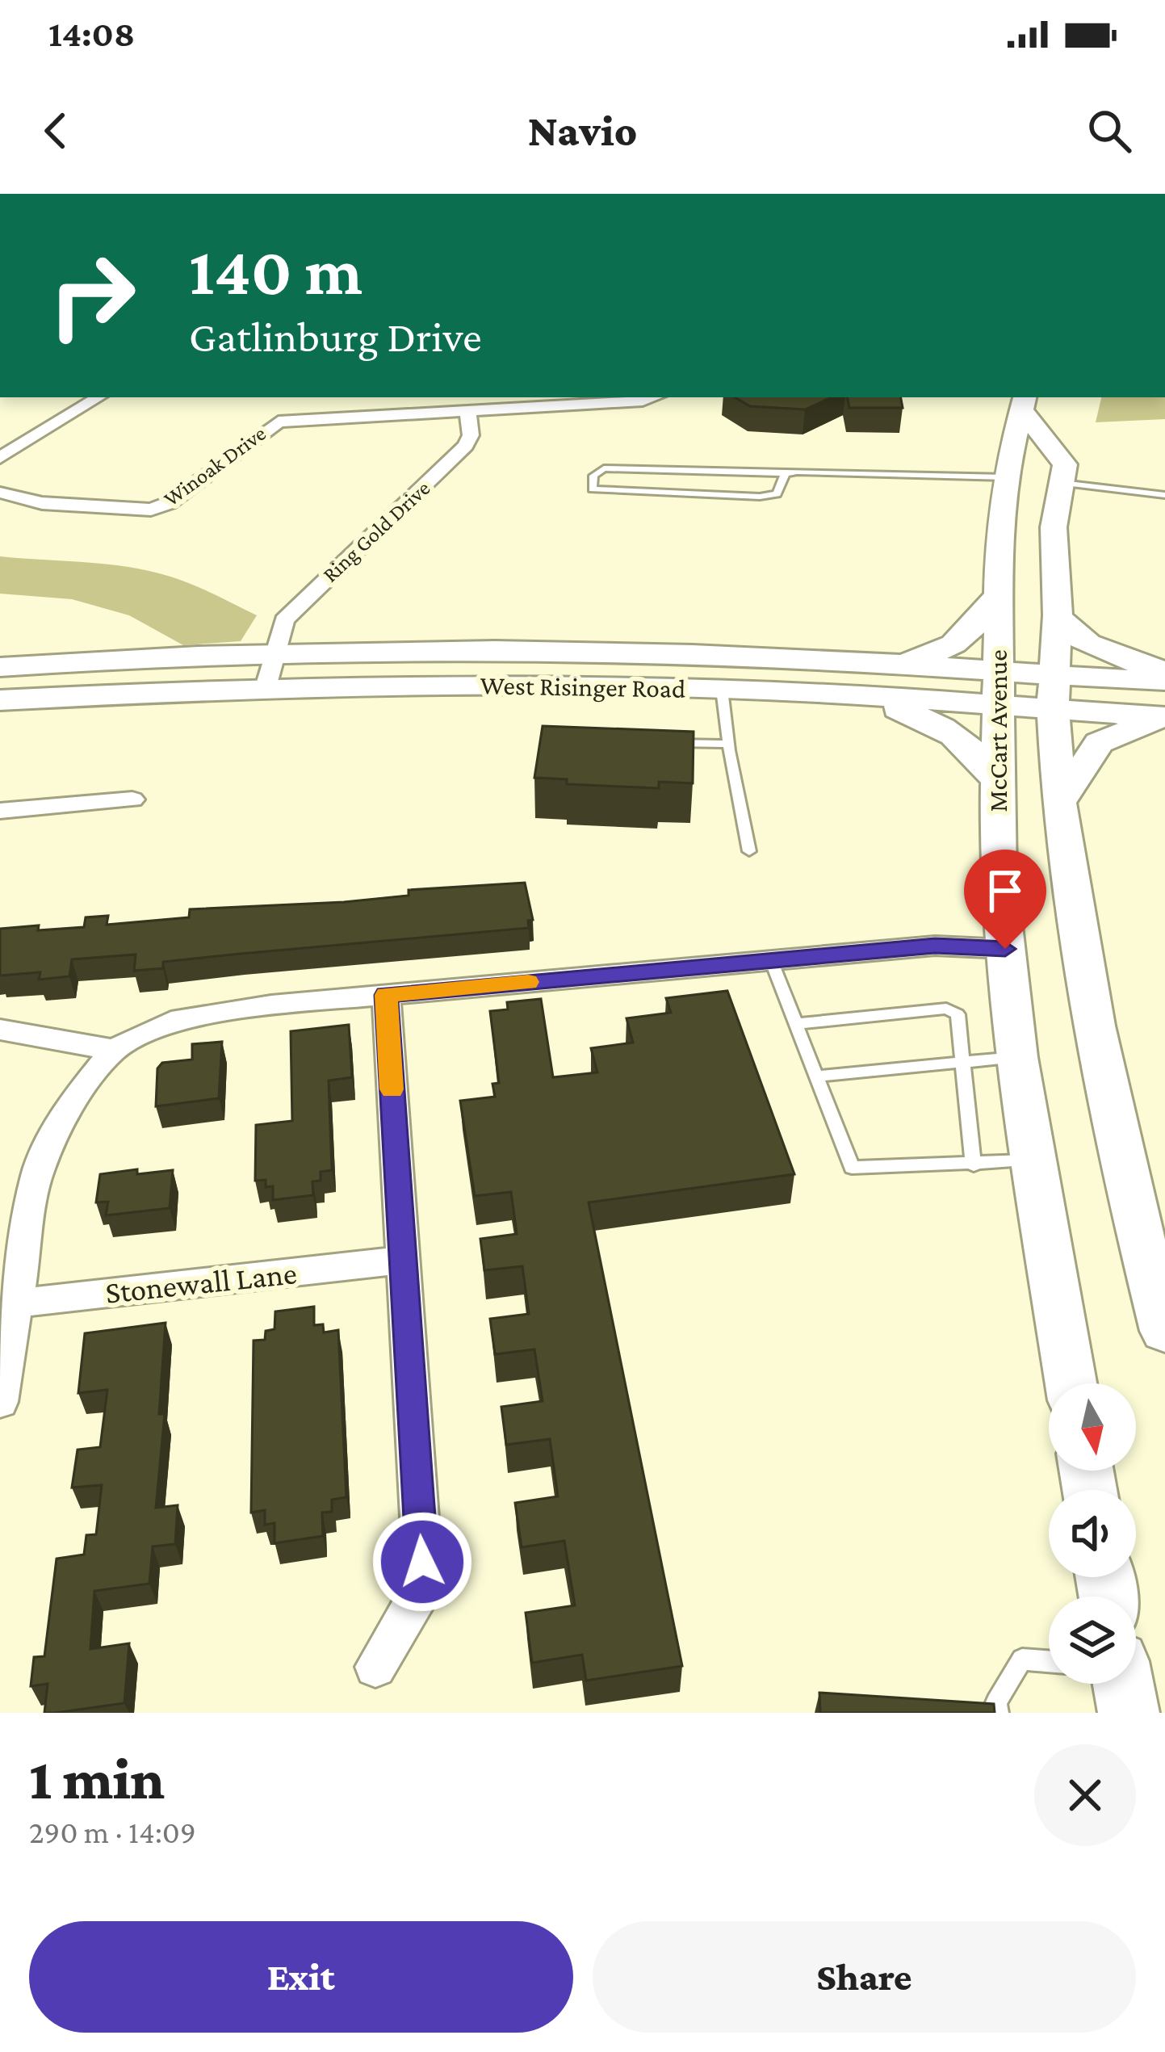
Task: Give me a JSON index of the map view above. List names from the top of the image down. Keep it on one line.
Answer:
{"streets":{"main road":["West Risinger Road","McCart Avenue"],"street":["Winoak Drive","Ring Gold Drive","Stonewall Lane"]},"crossings":[["Winoak Drive","Ring Gold Drive"],["Ring Gold Drive","West Risinger Road"],["West Risinger Road","McCart Avenue"]],"north":"bottom","page":{"status":"14:08","header":"Navio","turn":["140 m","Gatlinburg Drive"],"heading":["1 min","290 m · 14:09"],"buttons":["Exit","Share"]}}
